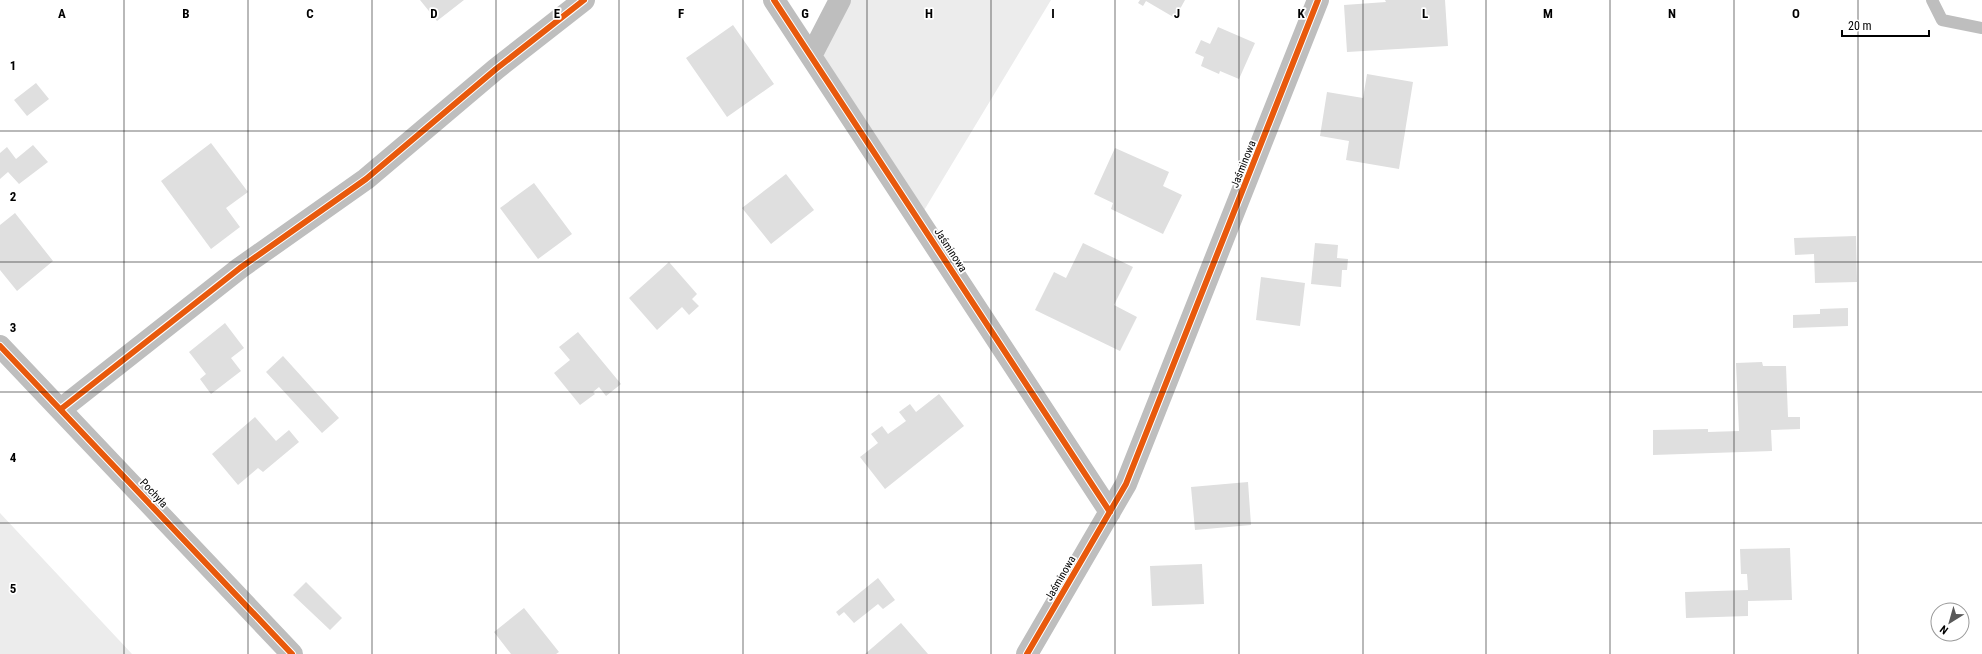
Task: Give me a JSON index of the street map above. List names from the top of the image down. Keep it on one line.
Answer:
{"streets":{"street":["Jaśminowa","Pochyła"]},"scale_bar":"20 m","north":"bottom left","grid":{"columns":["A","B","C","D","E","F","G","H","I","J","K","L","M","N","O"],"rows":["1","2","3","4","5"]}}
